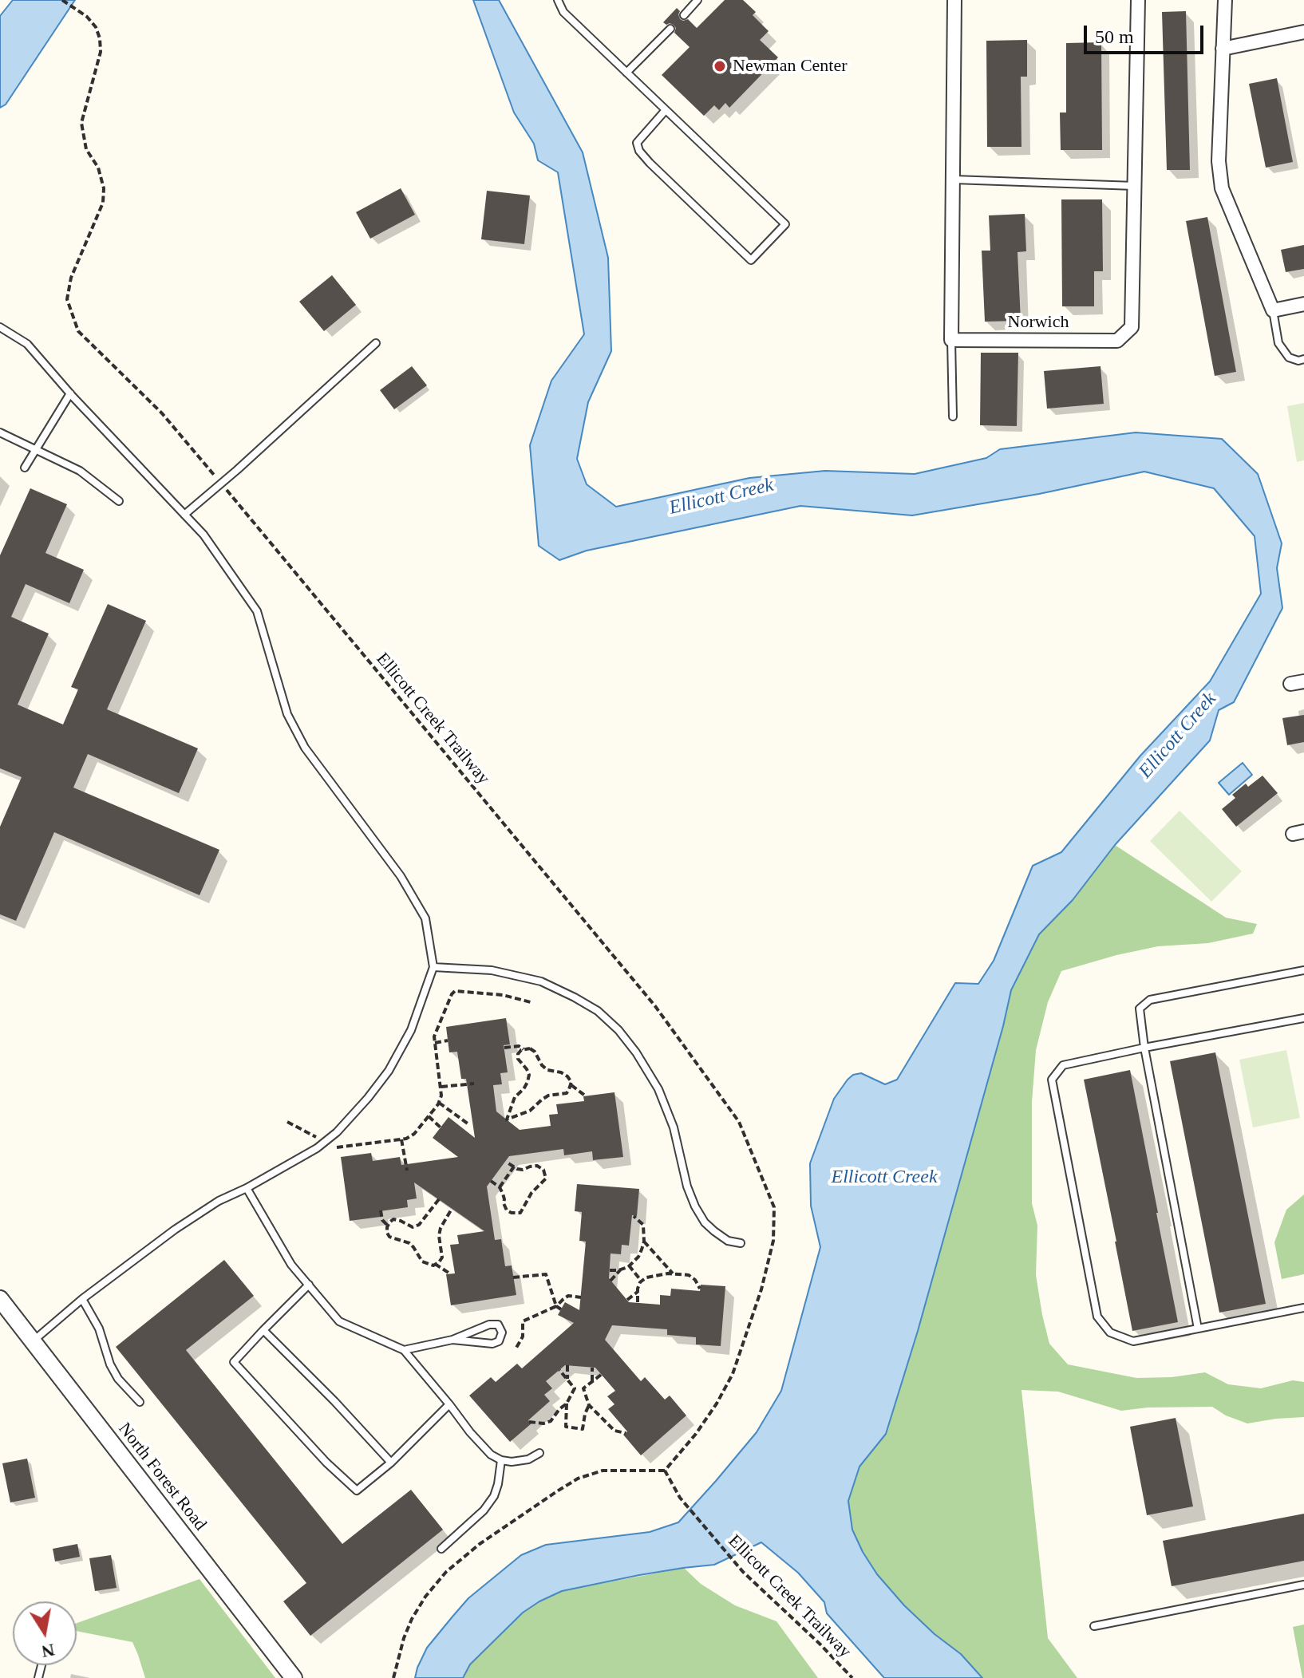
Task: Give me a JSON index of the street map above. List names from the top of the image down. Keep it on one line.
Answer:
{"streets":{"street":["Norwich","North Forest Road"],"path":["Ellicott Creek Trailway"]},"water":["Ellicott Creek"],"places":["Newman Center"],"scale_bar":"50 m","north":"bottom"}
